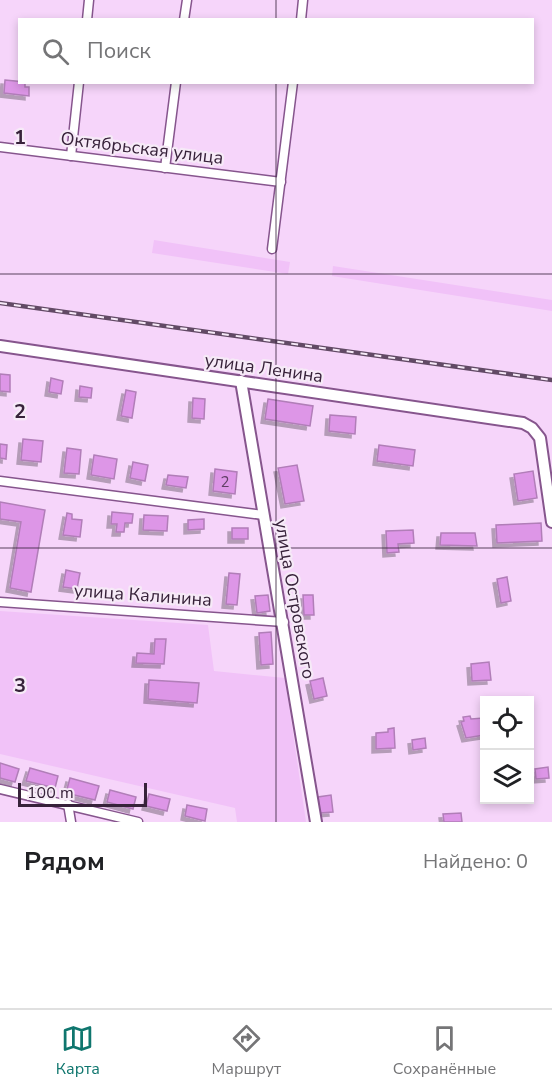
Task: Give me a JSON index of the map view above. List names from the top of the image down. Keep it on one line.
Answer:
{"streets":{"street":["Октябрьская улица","улица Ленина","улица Калинина","улица Островского"]},"crossings":[["улица Ленина","улица Островского"],["улица Калинина","улица Островского"]],"house_numbers":["2"],"scale_bar":"100 m","page":{"search":"Поиск","scale":"100 m","heading":["Рядом","Найдено: 0"],"nav":["Карта","Маршрут","Сохранённые"]},"grid":{"rows":["1","2","3"]}}
